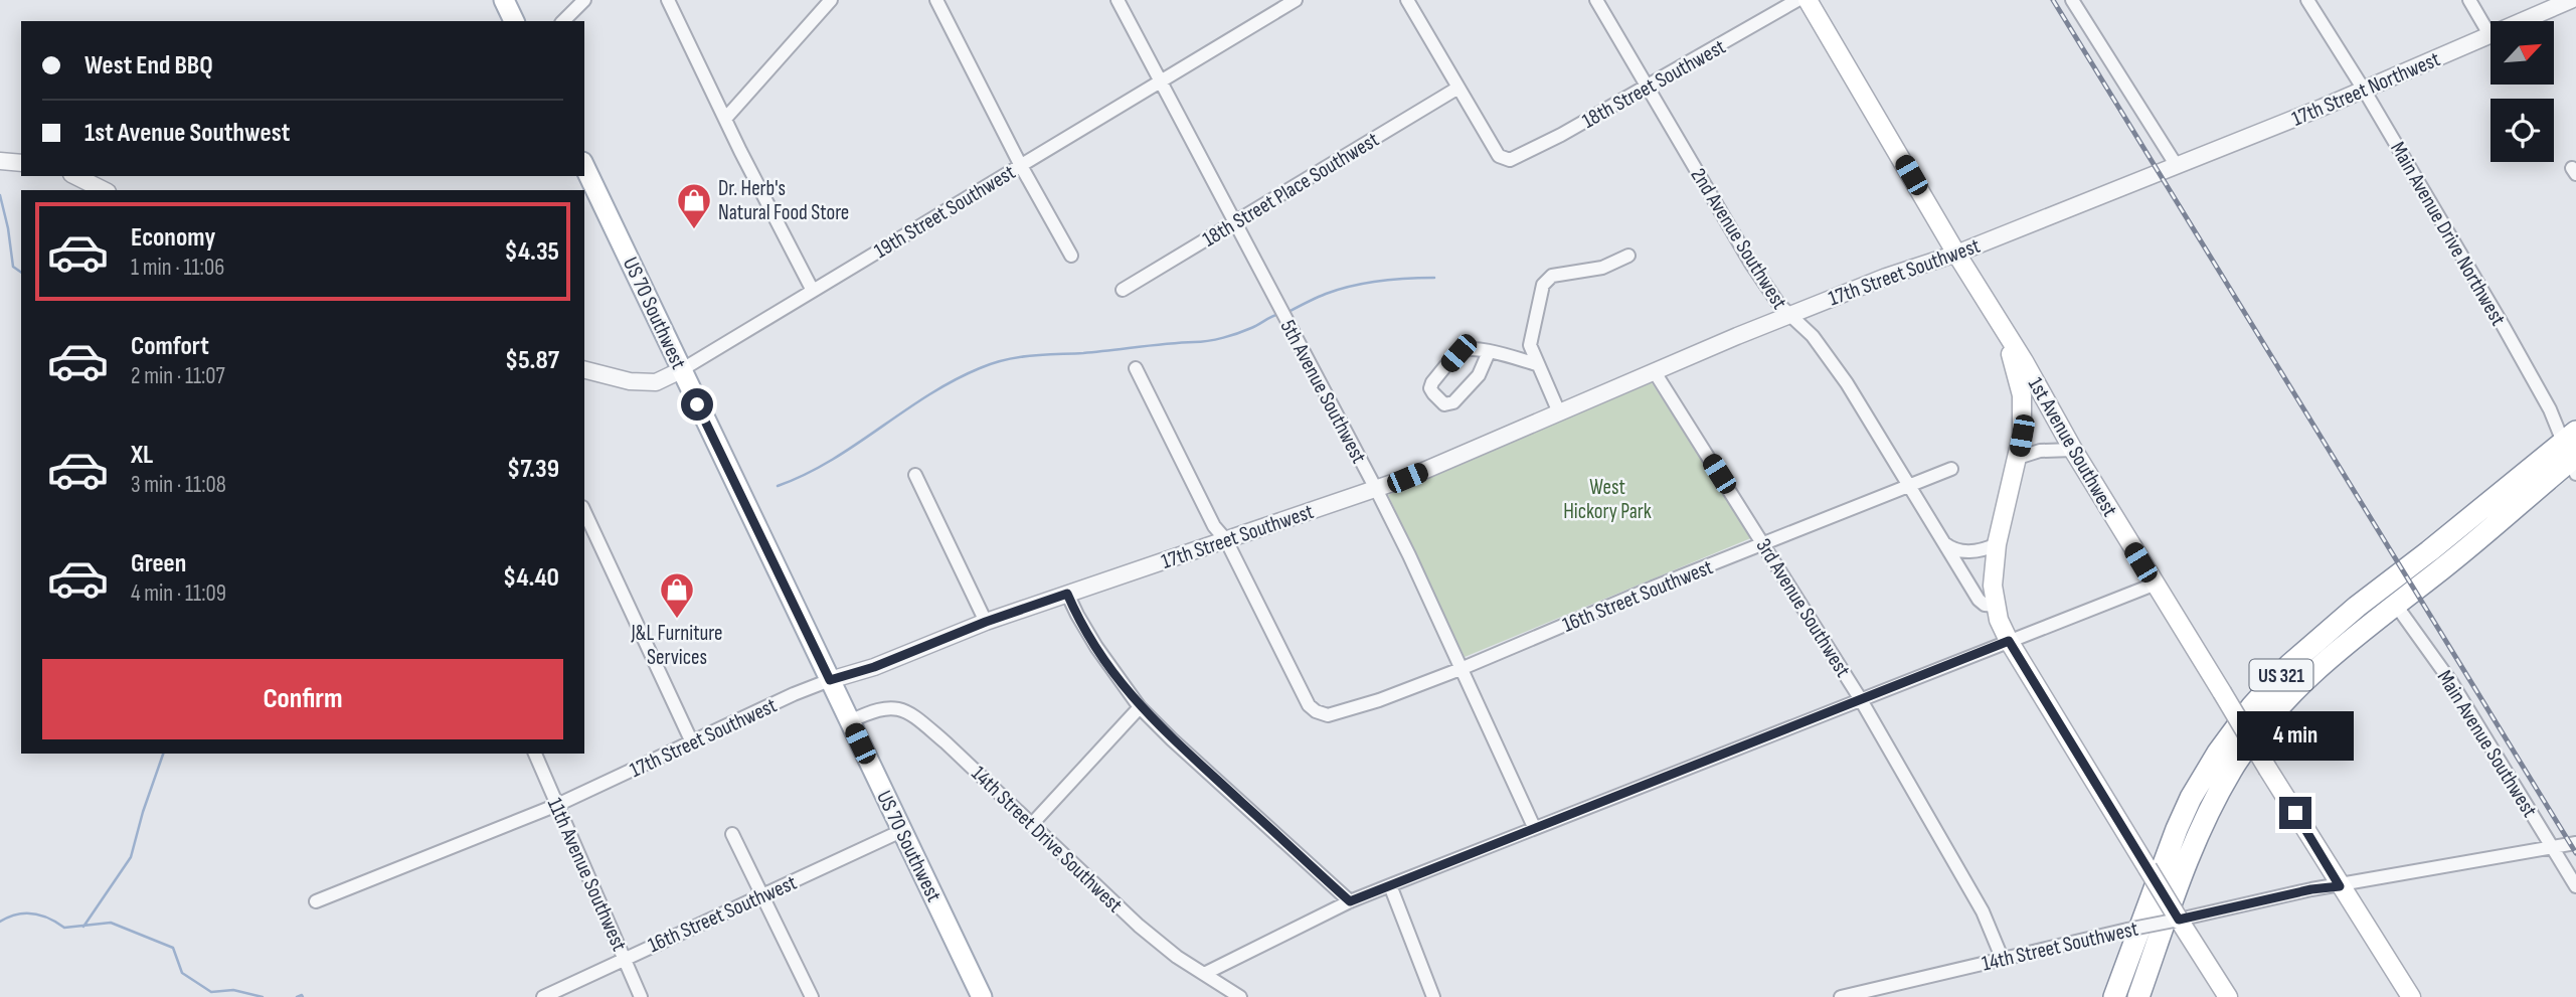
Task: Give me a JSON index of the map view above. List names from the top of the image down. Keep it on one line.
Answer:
{"streets":{"highway":["US 321"],"main road":["US 70 Southwest","1st Avenue Southwest"],"street":["18th Street Southwest","17th Street Northwest","18th Street Place Southwest","19th Street Southwest","Main Avenue Drive Northwest","2nd Avenue Southwest","17th Street Southwest","5th Avenue Southwest","16th Street Southwest","3rd Avenue Southwest","Main Avenue Southwest","14th Street Drive Southwest","11th Avenue Southwest","14th Street Southwest"]},"crossings":[["18th Street Southwest","18th Street Place Southwest"],["18th Street Southwest","2nd Avenue Southwest"],["17th Street Northwest","Main Avenue Drive Northwest"],["17th Street Northwest","17th Street Southwest"],["18th Street Place Southwest","5th Avenue Southwest"],["19th Street Southwest","US 70 Southwest"],["19th Street Southwest","5th Avenue Southwest"],["Main Avenue Drive Northwest","US 321"],["2nd Avenue Southwest","17th Street Southwest"],["2nd Avenue Southwest","16th Street Southwest"],["17th Street Southwest","US 70 Southwest"],["17th Street Southwest","5th Avenue Southwest"],["17th Street Southwest","1st Avenue Southwest"],["17th Street Southwest","16th Street Southwest"],["17th Street Southwest","3rd Avenue Southwest"],["17th Street Southwest","11th Avenue Southwest"],["US 70 Southwest","16th Street Southwest"],["US 70 Southwest","14th Street Drive Southwest"],["5th Avenue Southwest","16th Street Southwest"],["1st Avenue Southwest","14th Street Southwest"],["16th Street Southwest","3rd Avenue Southwest"],["16th Street Southwest","11th Avenue Southwest"],["3rd Avenue Southwest","14th Street Southwest"],["US 321","Main Avenue Southwest"],["Main Avenue Southwest","14th Street Southwest"]],"parks":["West Hickory Park"],"places":{"shop":["Dr. Herb's Natural Food Store","J&L Furniture Services"]},"north":"top right","page":{"banner":["West End BBQ","1st Avenue Southwest"],"list":[{"name":"Economy","note":"1 min · 11:06","value":"$4.35"},{"name":"Comfort","note":"2 min · 11:07","value":"$5.87"},{"name":"XL","note":"3 min · 11:08","value":"$7.39"},{"name":"Green","note":"4 min · 11:09","value":"$4.40"}],"buttons":"Confirm","bubble":"4 min"}}
